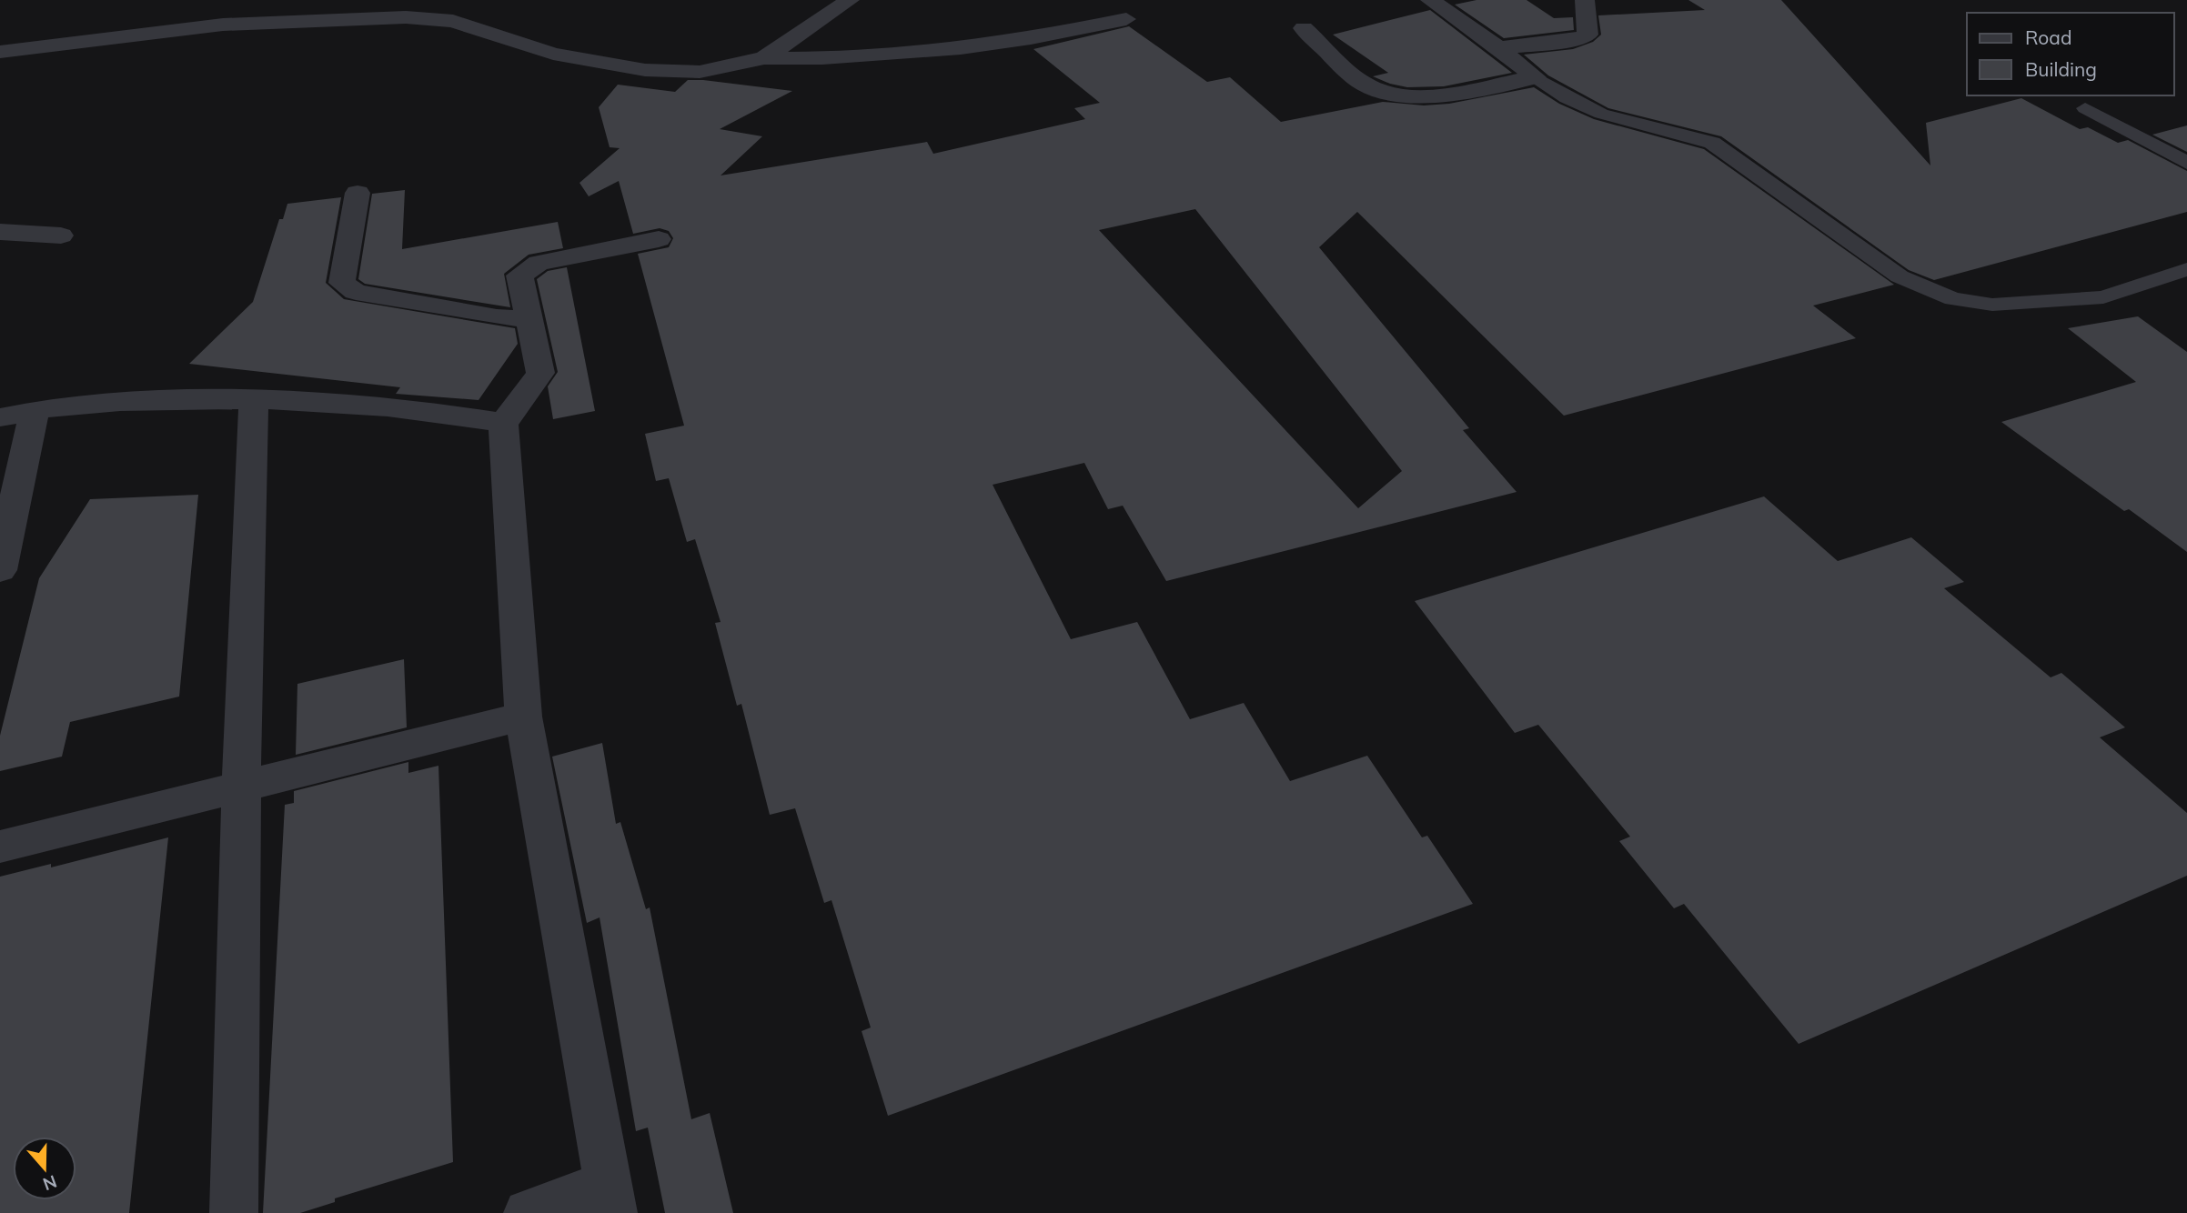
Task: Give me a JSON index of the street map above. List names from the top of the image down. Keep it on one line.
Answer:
{"legend":["Road","Building"],"north":"bottom"}
